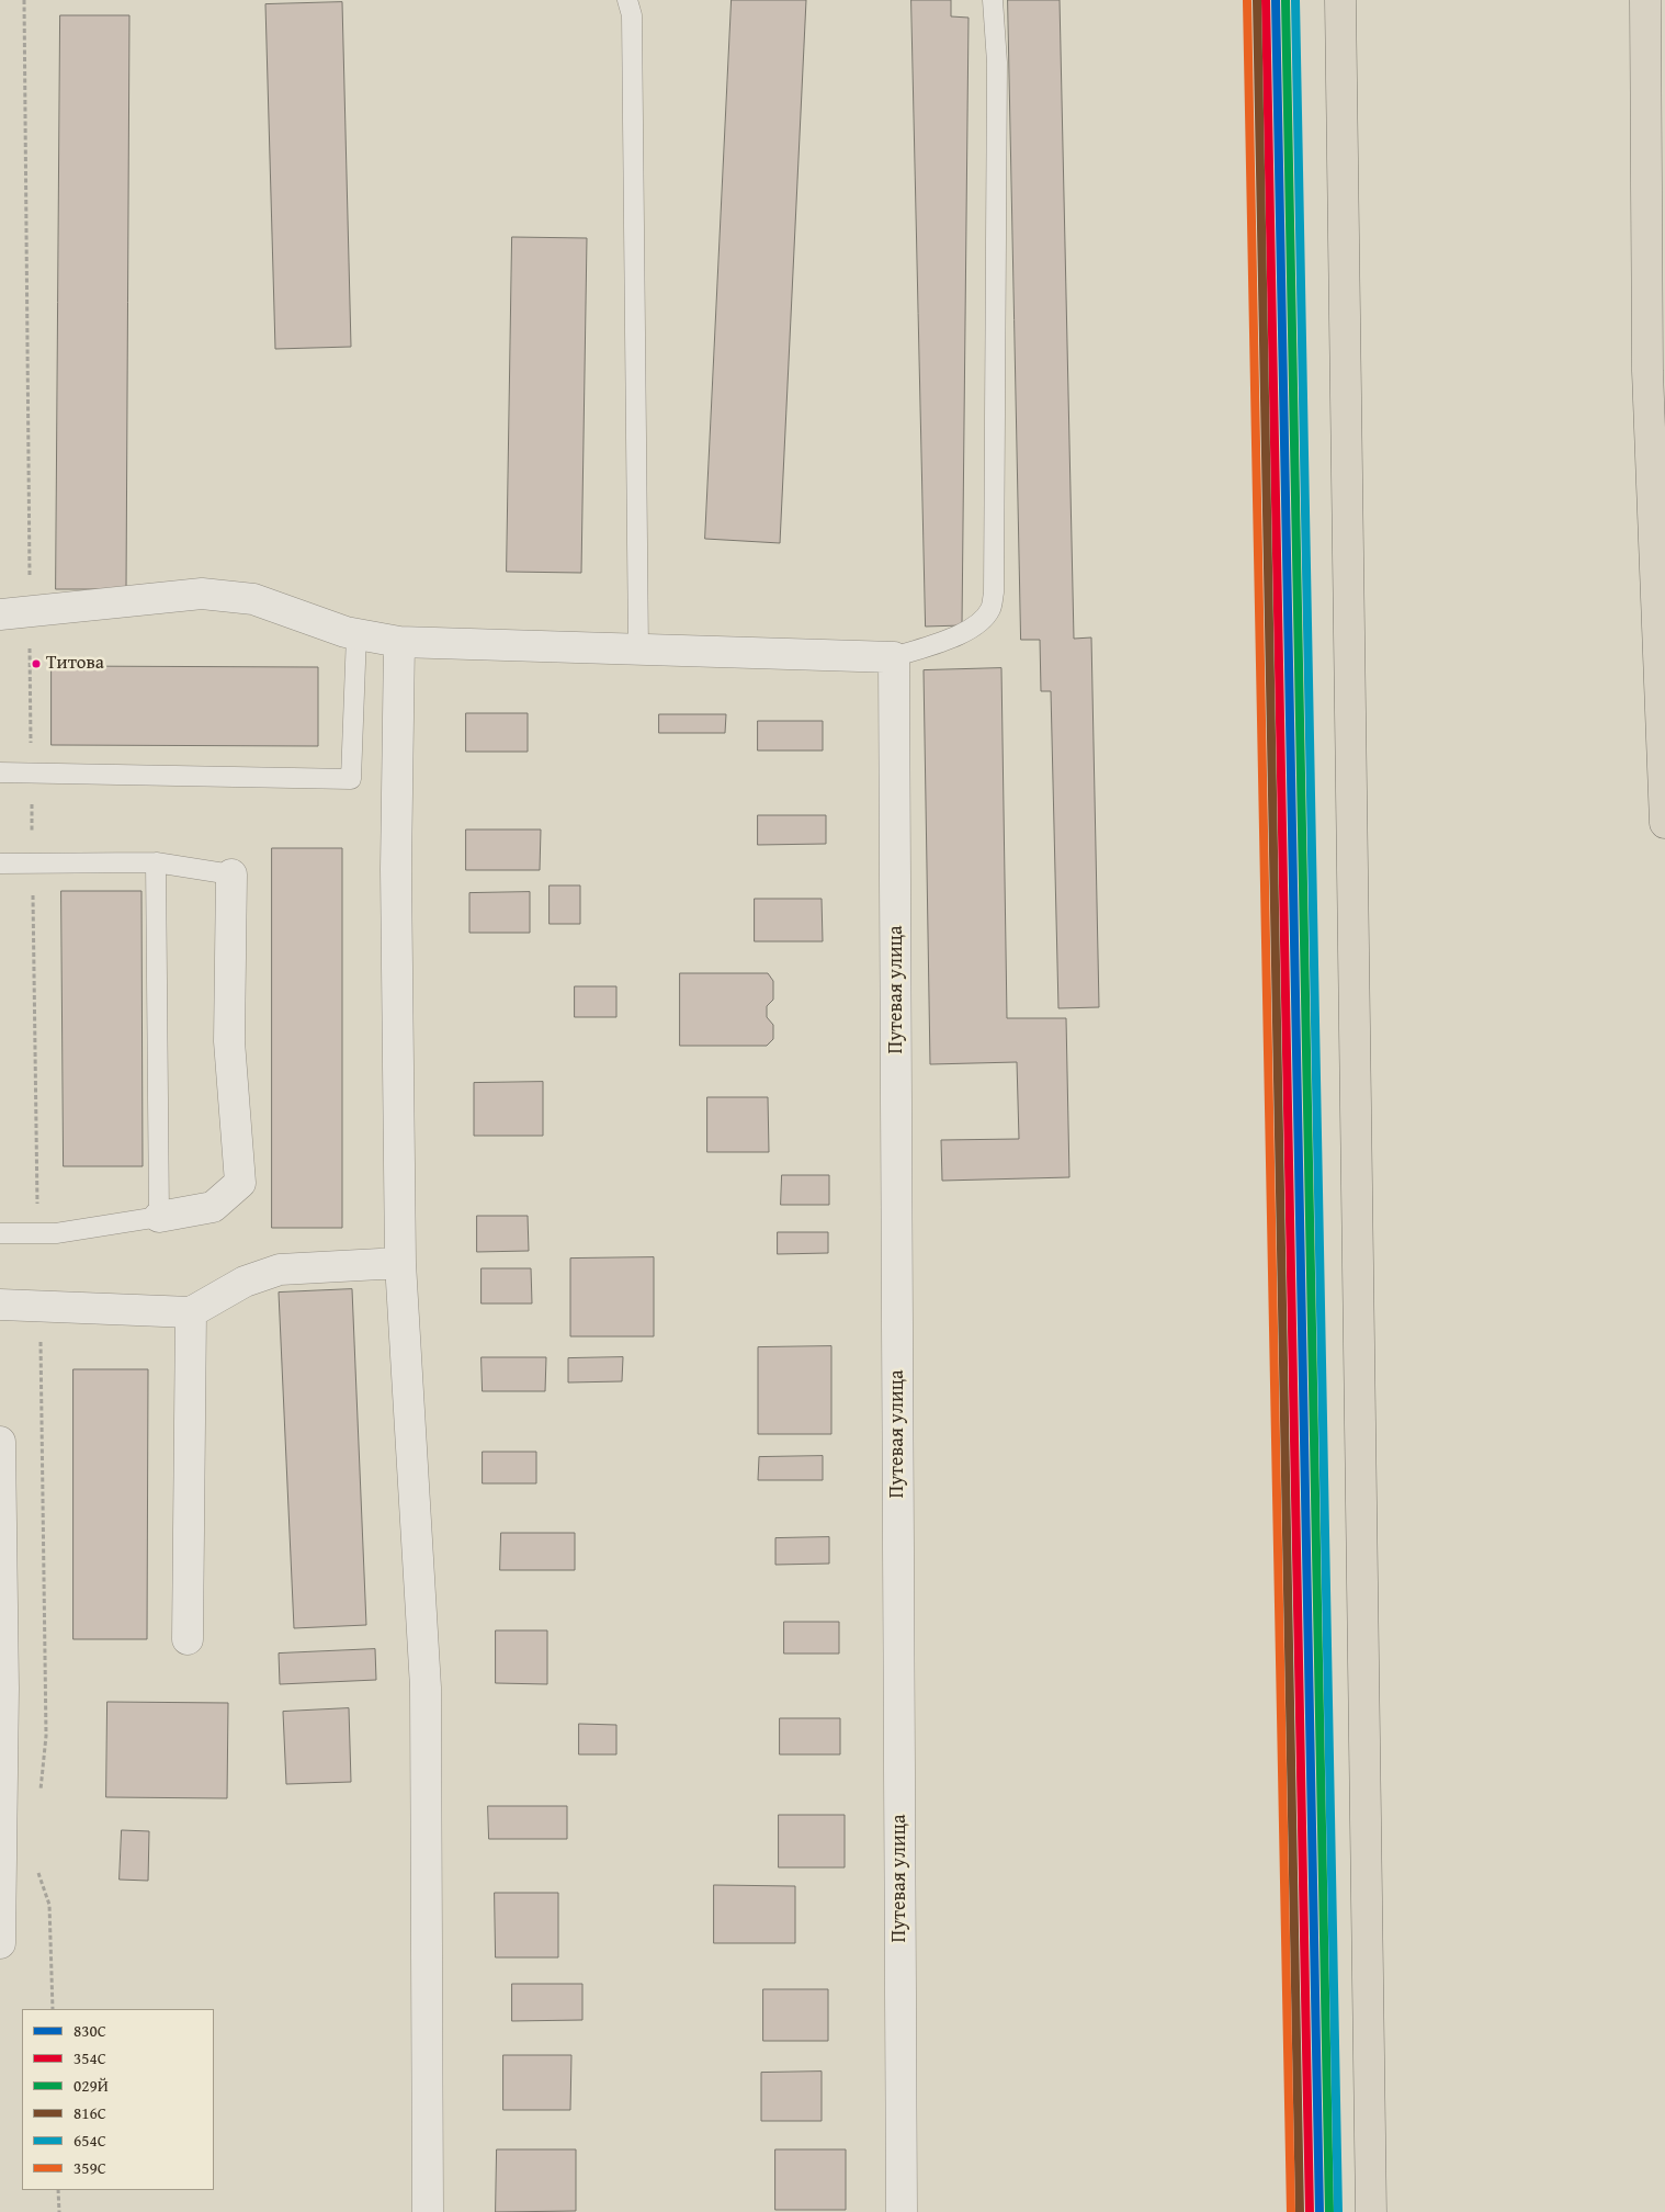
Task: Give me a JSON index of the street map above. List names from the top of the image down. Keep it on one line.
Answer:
{"streets":{"street":["Путевая улица"]},"places":["Титова"],"lines":["transit line 830С","transit line 354С","transit line 029Й","transit line 816С","transit line 654С","transit line 359С"],"legend":["830С","354С","029Й","816С","654С","359С"]}
